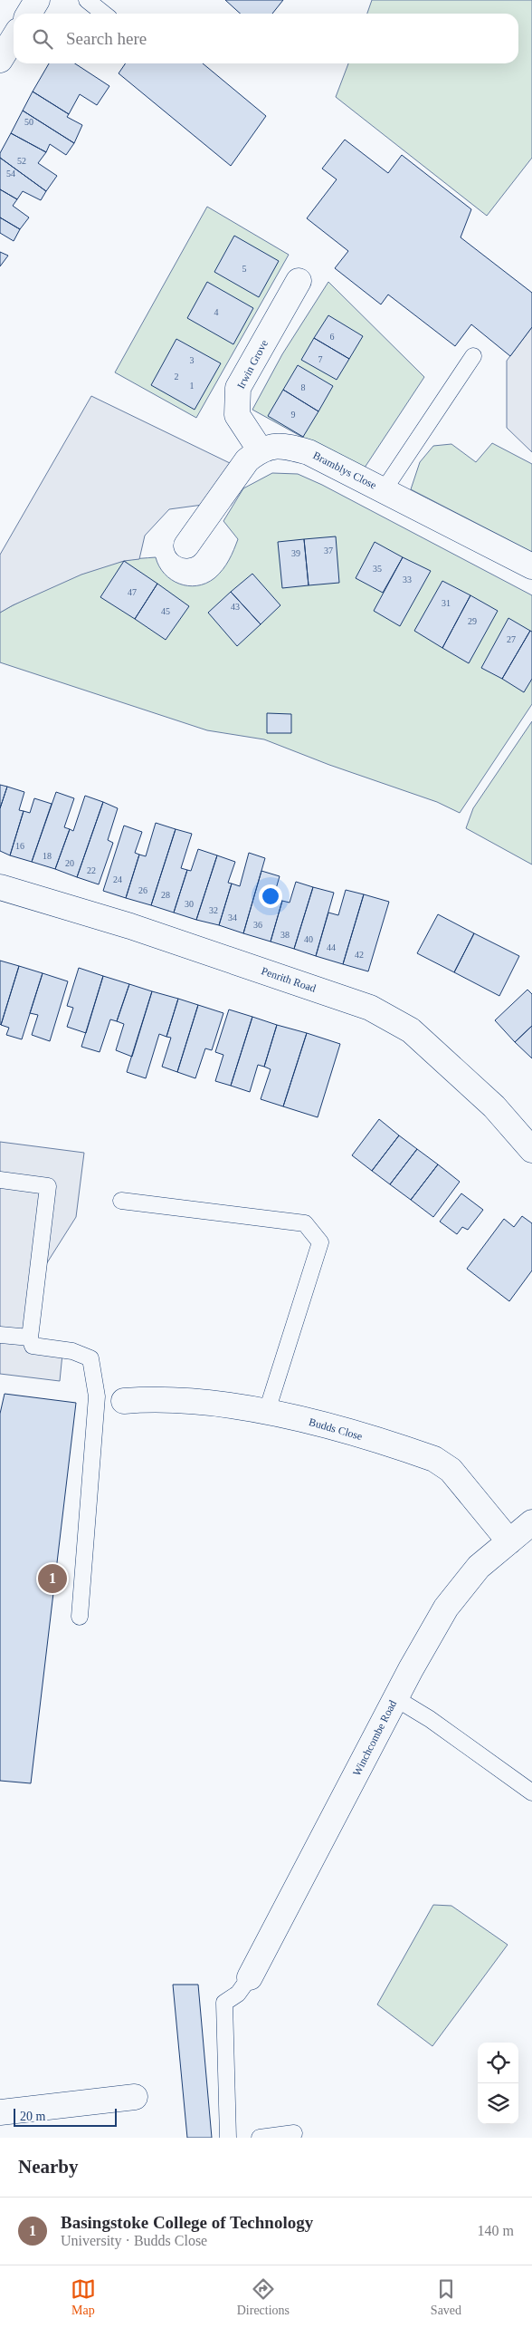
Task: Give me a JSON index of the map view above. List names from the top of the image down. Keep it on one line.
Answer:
{"streets":{"street":["Irwin Grove","Bramblys Close","Penrith Road","Budds Close","Winchcombe Road"]},"crossings":[["Irwin Grove","Bramblys Close"],["Budds Close","Winchcombe Road"]],"house_numbers":["50","52","54","5","4","6","7","3","2","1","8","9","37","39","35","33","47","31","43","45","29","27","16","18","20","22","24","26","28","30","32","34","36","38","40","44","42"],"scale_bar":"20 m","page":{"search":"Search here","pins":"1","scale":"20 m","heading":"Nearby","list":[{"mark":"1","name":"Basingstoke College of Technology","note":"University · Budds Close","value":"140 m"}],"nav":["Map","Directions","Saved"]}}
